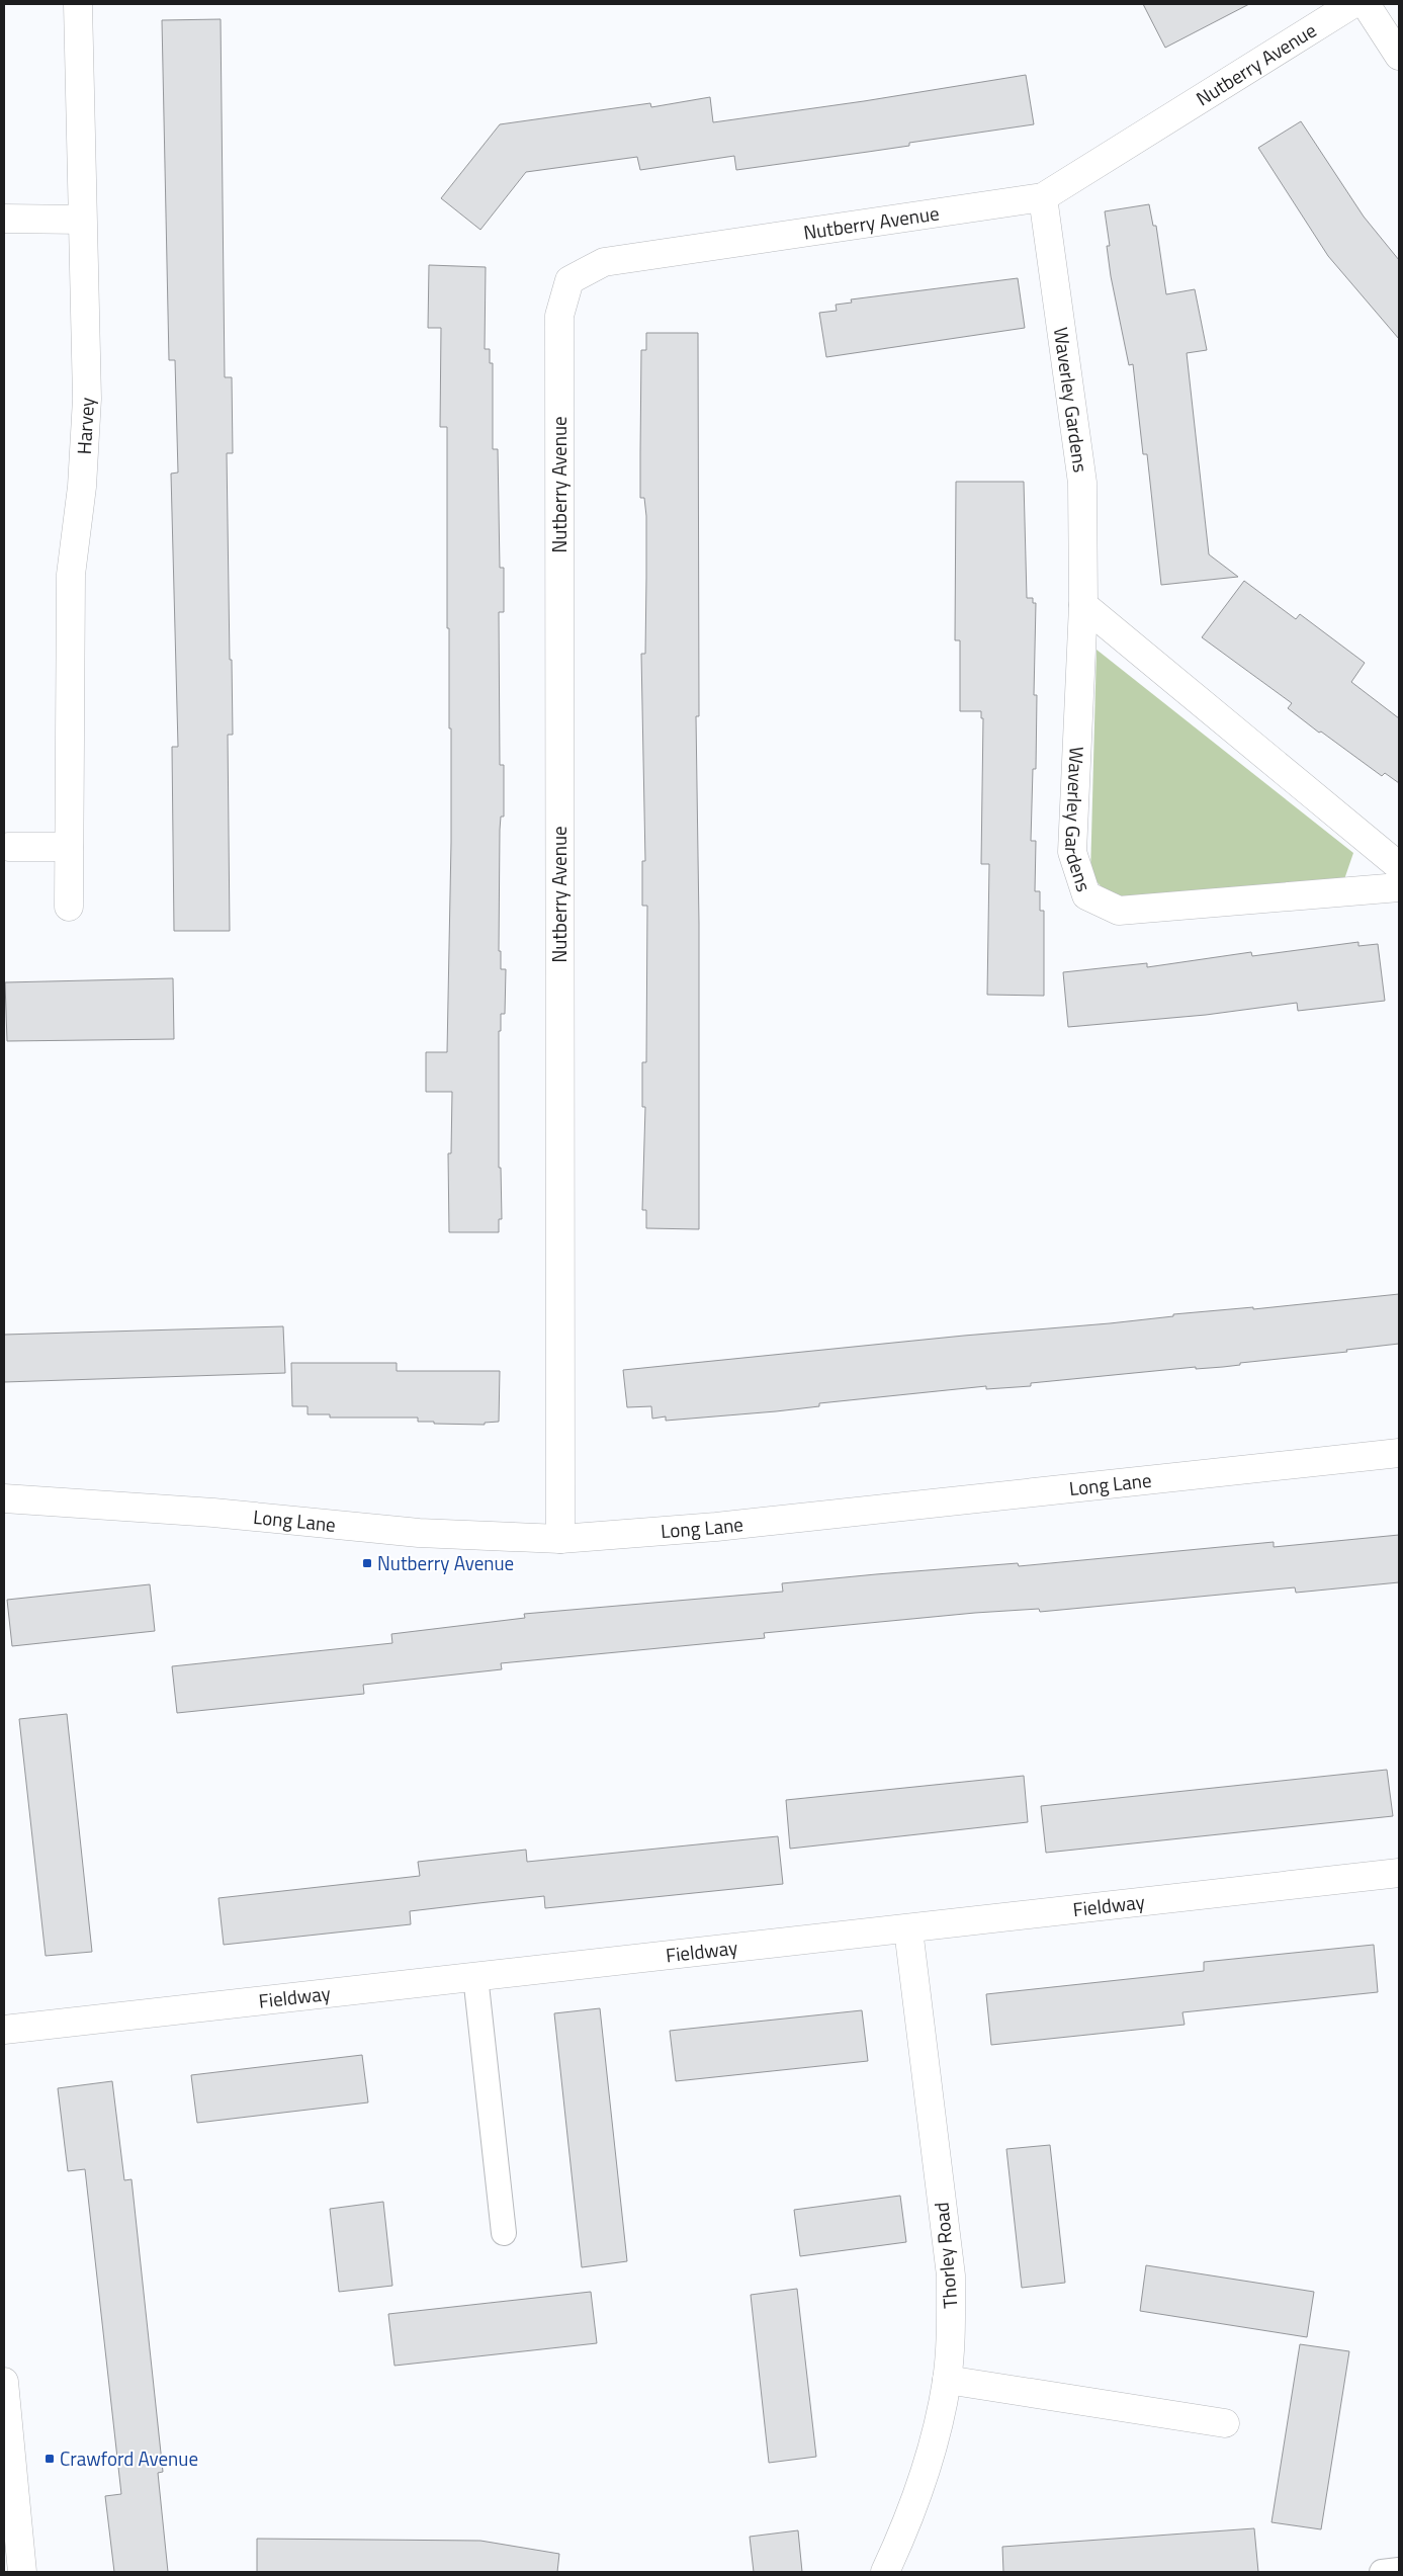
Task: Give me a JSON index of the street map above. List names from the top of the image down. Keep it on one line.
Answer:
{"streets":{"street":["Nutberry Avenue","Waverley Gardens","Harvey","Long Lane","Fieldway","Thorley Road"]},"crossings":[["Nutberry Avenue","Waverley Gardens"],["Nutberry Avenue","Long Lane"],["Fieldway","Thorley Road"]],"places":{"transit":["Nutberry Avenue","Crawford Avenue"]}}
